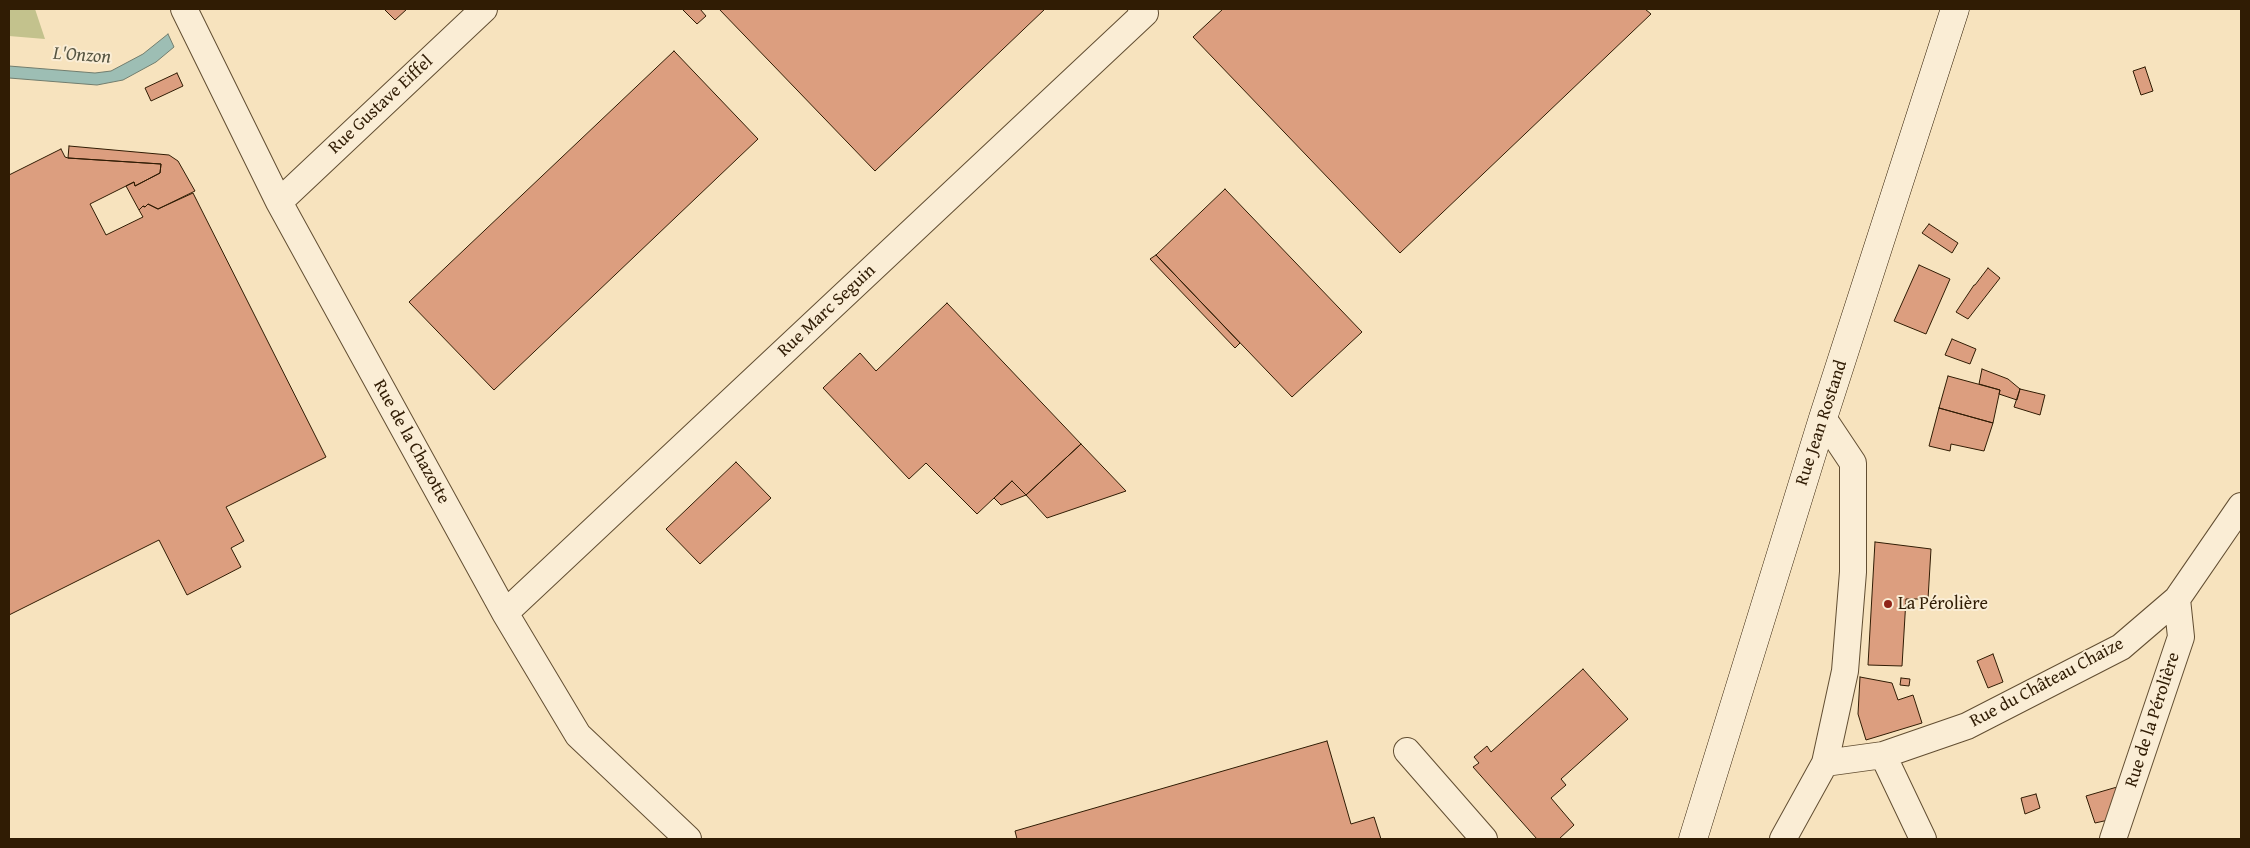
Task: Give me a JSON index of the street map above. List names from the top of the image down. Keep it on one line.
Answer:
{"streets":{"main road":["Rue Jean Rostand"],"street":["Rue Gustave Eiffel","Rue Marc Seguin","Rue de la Chazotte","Rue du Château Chaize","Rue de la Pérolière"]},"crossings":[["Rue Gustave Eiffel","Rue de la Chazotte"],["Rue Marc Seguin","Rue de la Chazotte"],["Rue du Château Chaize","Rue de la Pérolière"]],"water":["L'Onzon"],"places":["La Pérolière"]}
